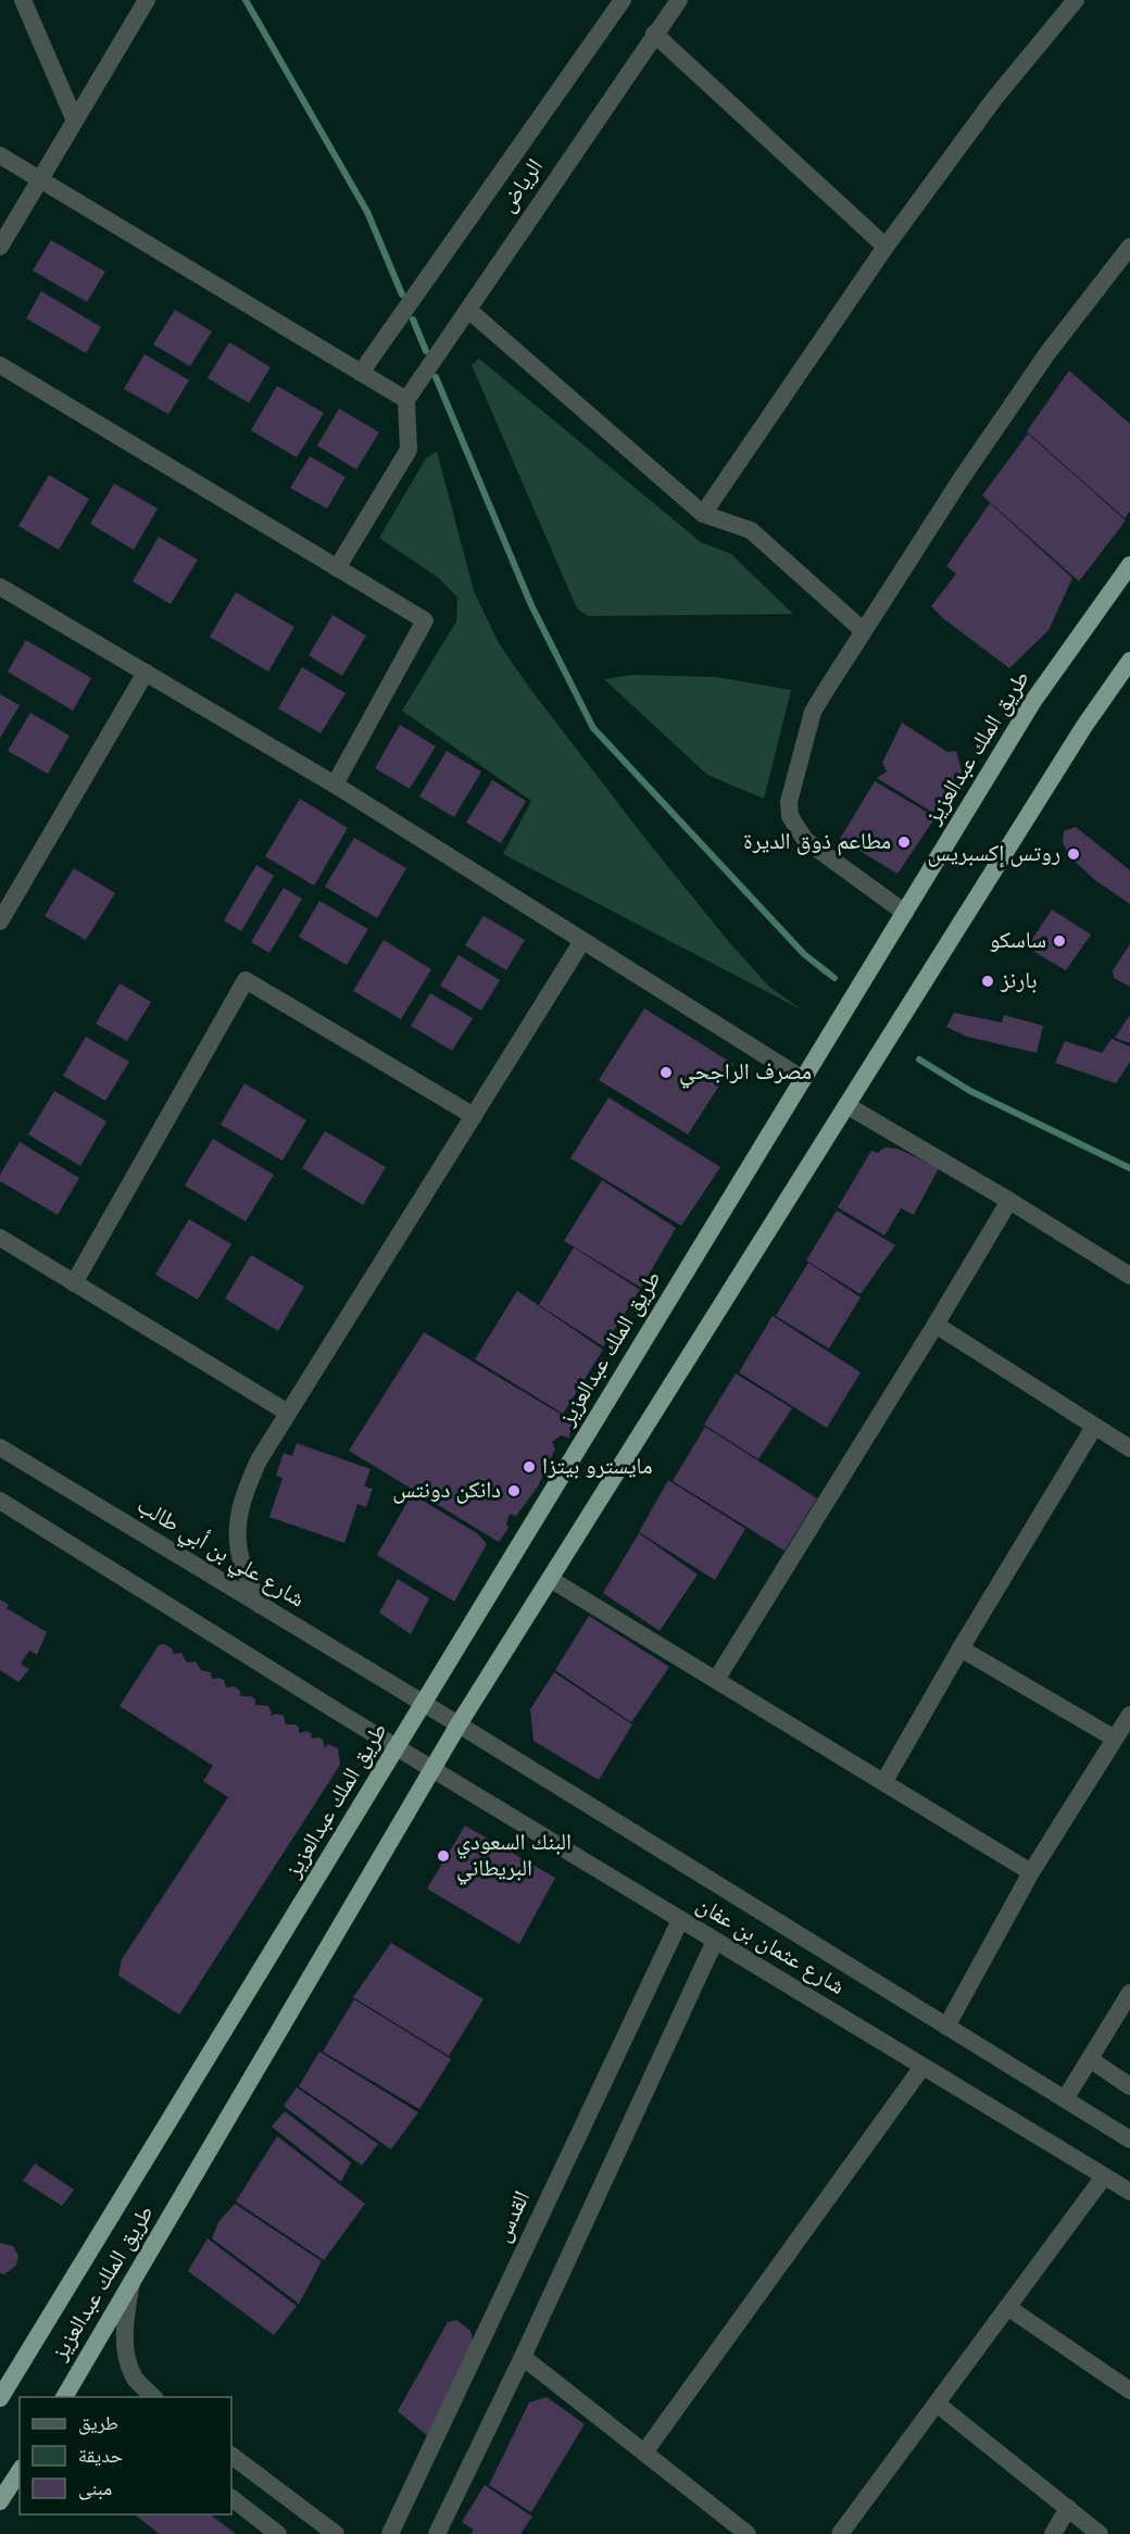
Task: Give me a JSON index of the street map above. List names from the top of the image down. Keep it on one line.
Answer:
{"streets":{"highway":["طريق الملك عبدالعزيز"],"street":["الرياض","شارع علي بن أبي طالب","شارع عثمان بن عفان","القدس"]},"crossings":[["طريق الملك عبدالعزيز","شارع علي بن أبي طالب"],["طريق الملك عبدالعزيز","شارع عثمان بن عفان"],["شارع علي بن أبي طالب","شارع عثمان بن عفان"],["شارع عثمان بن عفان","القدس"]],"places":["مطاعم ذوق الديرة","روتس إكسبريس","ساسكو","بارنز","مصرف الراجحي","مايسترو بيتزا","دانكن دونتس","البنك السعودي البريطاني"],"legend":["طريق","حديقة","مبنى"]}
